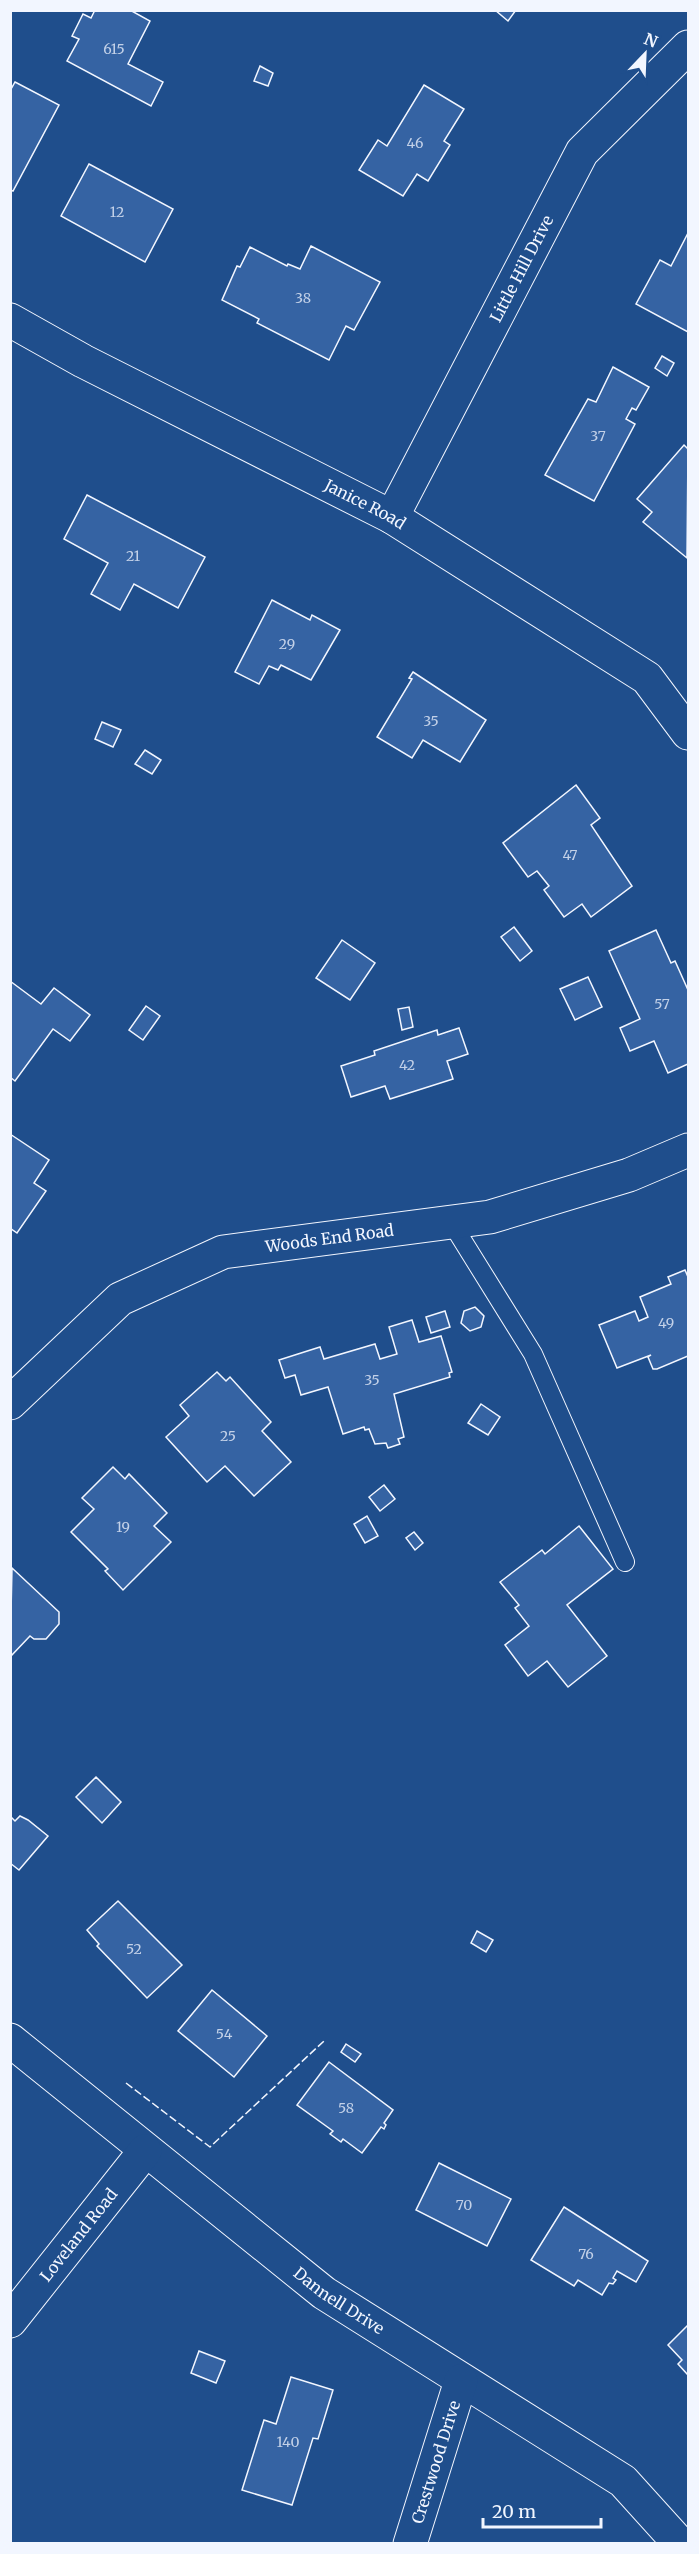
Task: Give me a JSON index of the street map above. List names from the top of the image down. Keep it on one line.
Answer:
{"streets":{"street":["Little Hill Drive","Janice Road","Woods End Road","Loveland Road","Dannell Drive","Crestwood Drive"]},"crossings":[["Little Hill Drive","Janice Road"],["Loveland Road","Dannell Drive"],["Dannell Drive","Crestwood Drive"]],"house_numbers":["615","46","12","38","37","21","29","35","47","57","42","49","35","25","19","52","54","58","70","76","140"],"scale_bar":"20 m","north":"top right"}
